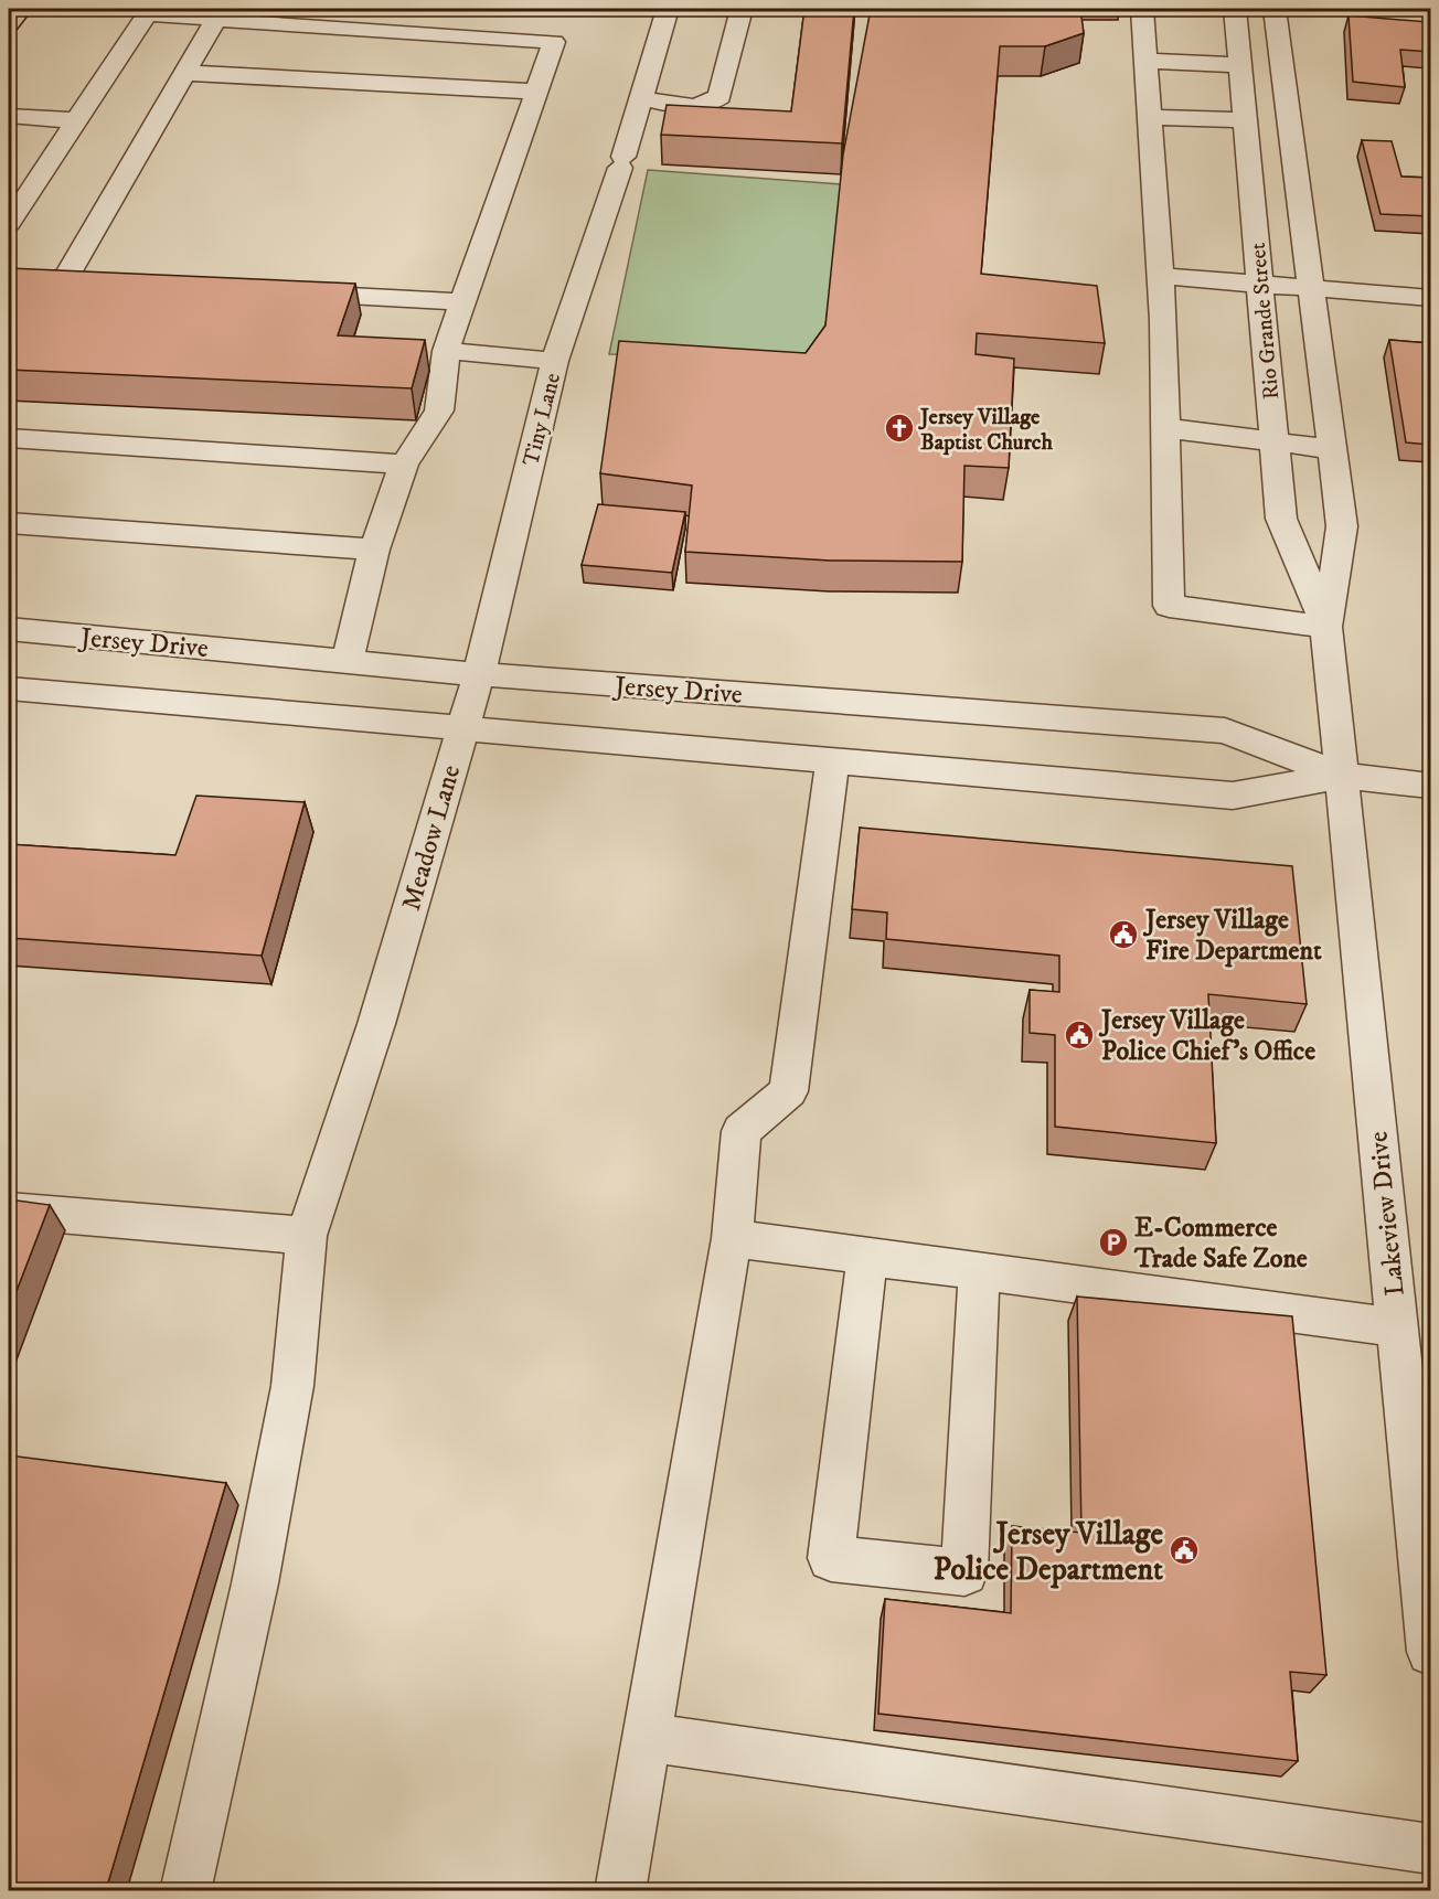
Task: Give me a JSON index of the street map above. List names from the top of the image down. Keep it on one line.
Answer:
{"streets":{"street":["Rio Grande Street","Tiny Lane","Jersey Drive","Meadow Lane","Lakeview Drive"]},"crossings":[["Rio Grande Street","Jersey Drive"],["Rio Grande Street","Lakeview Drive"],["Tiny Lane","Jersey Drive"],["Tiny Lane","Meadow Lane"],["Jersey Drive","Meadow Lane"],["Jersey Drive","Lakeview Drive"]],"places":{"church":["Jersey Village Baptist Church"],"public building":["Jersey Village Fire Department","Jersey Village Police Chief's Office","Jersey Village Police Department"],"parking":["E-Commerce Trade Safe Zone"]}}
